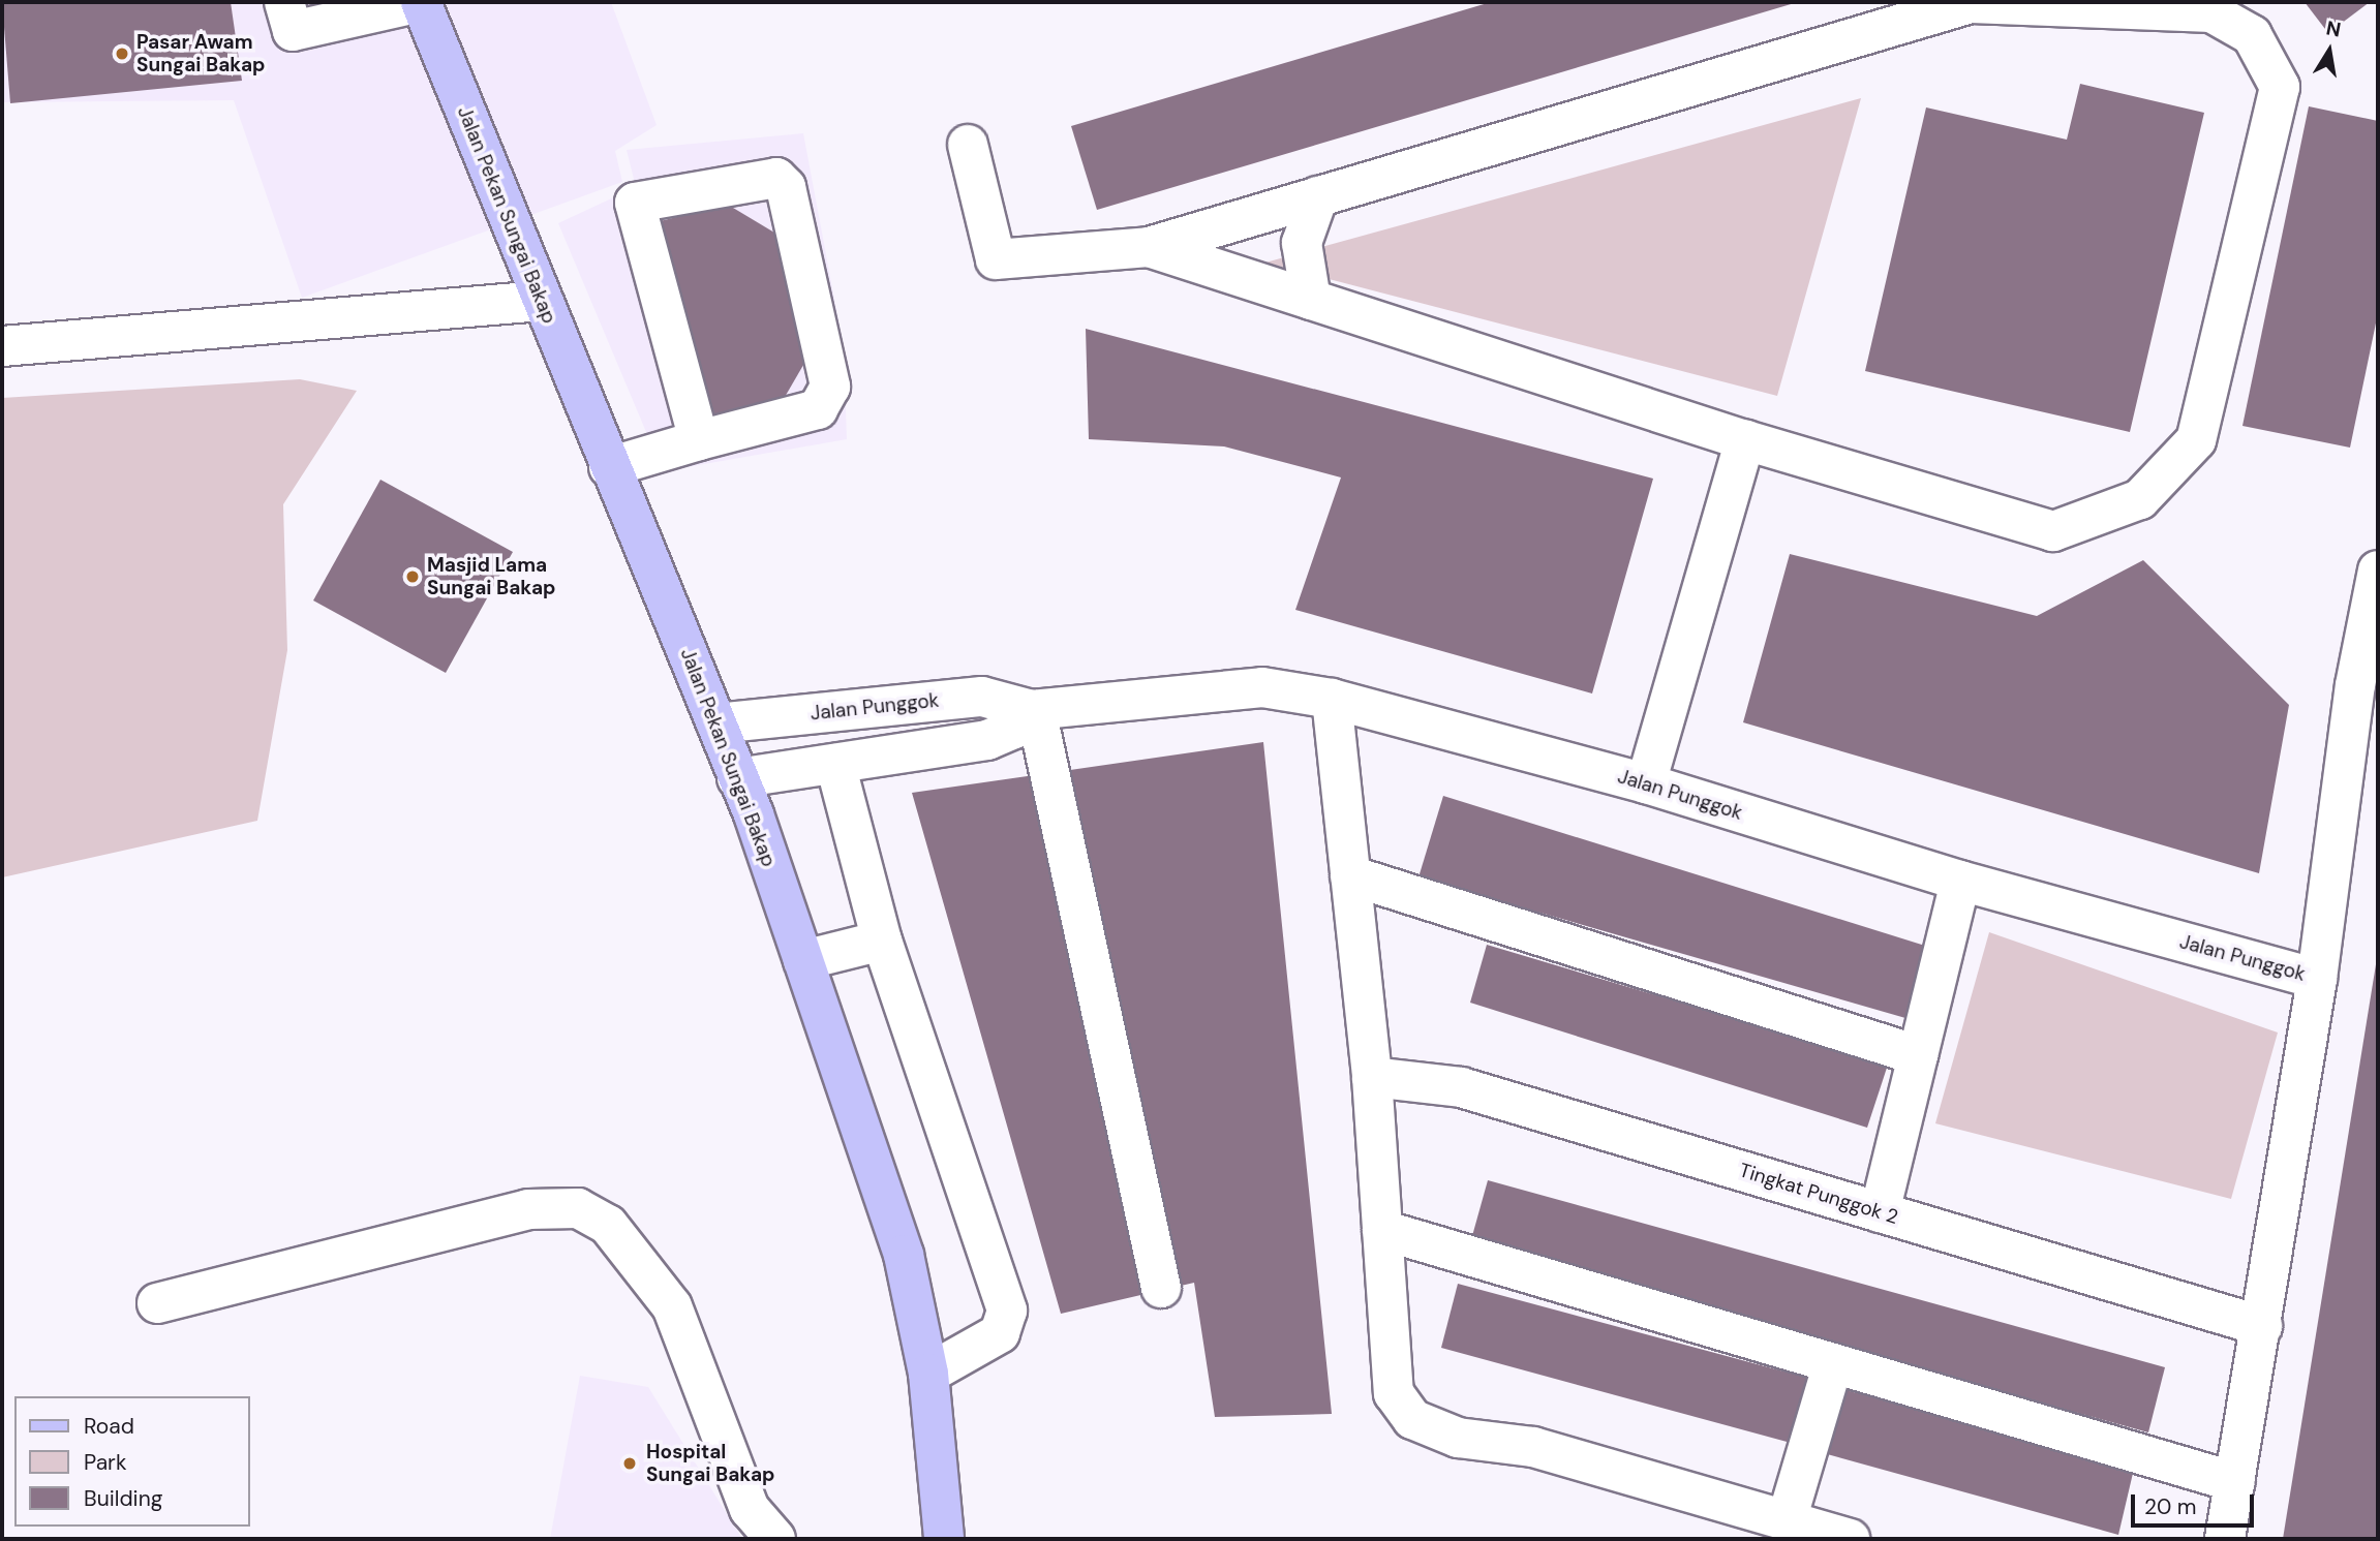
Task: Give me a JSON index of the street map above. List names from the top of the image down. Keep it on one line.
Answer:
{"streets":{"main road":["Jalan Pekan Sungai Bakap"],"street":["Jalan Punggok","Tingkat Punggok 2"]},"crossings":[["Jalan Pekan Sungai Bakap","Jalan Punggok"]],"places":["Pasar Awam Sungai Bakap","Masjid Lama Sungai Bakap","Hospital Sungai Bakap"],"legend":["Road","Park","Building"],"scale_bar":"20 m","north":"top"}
